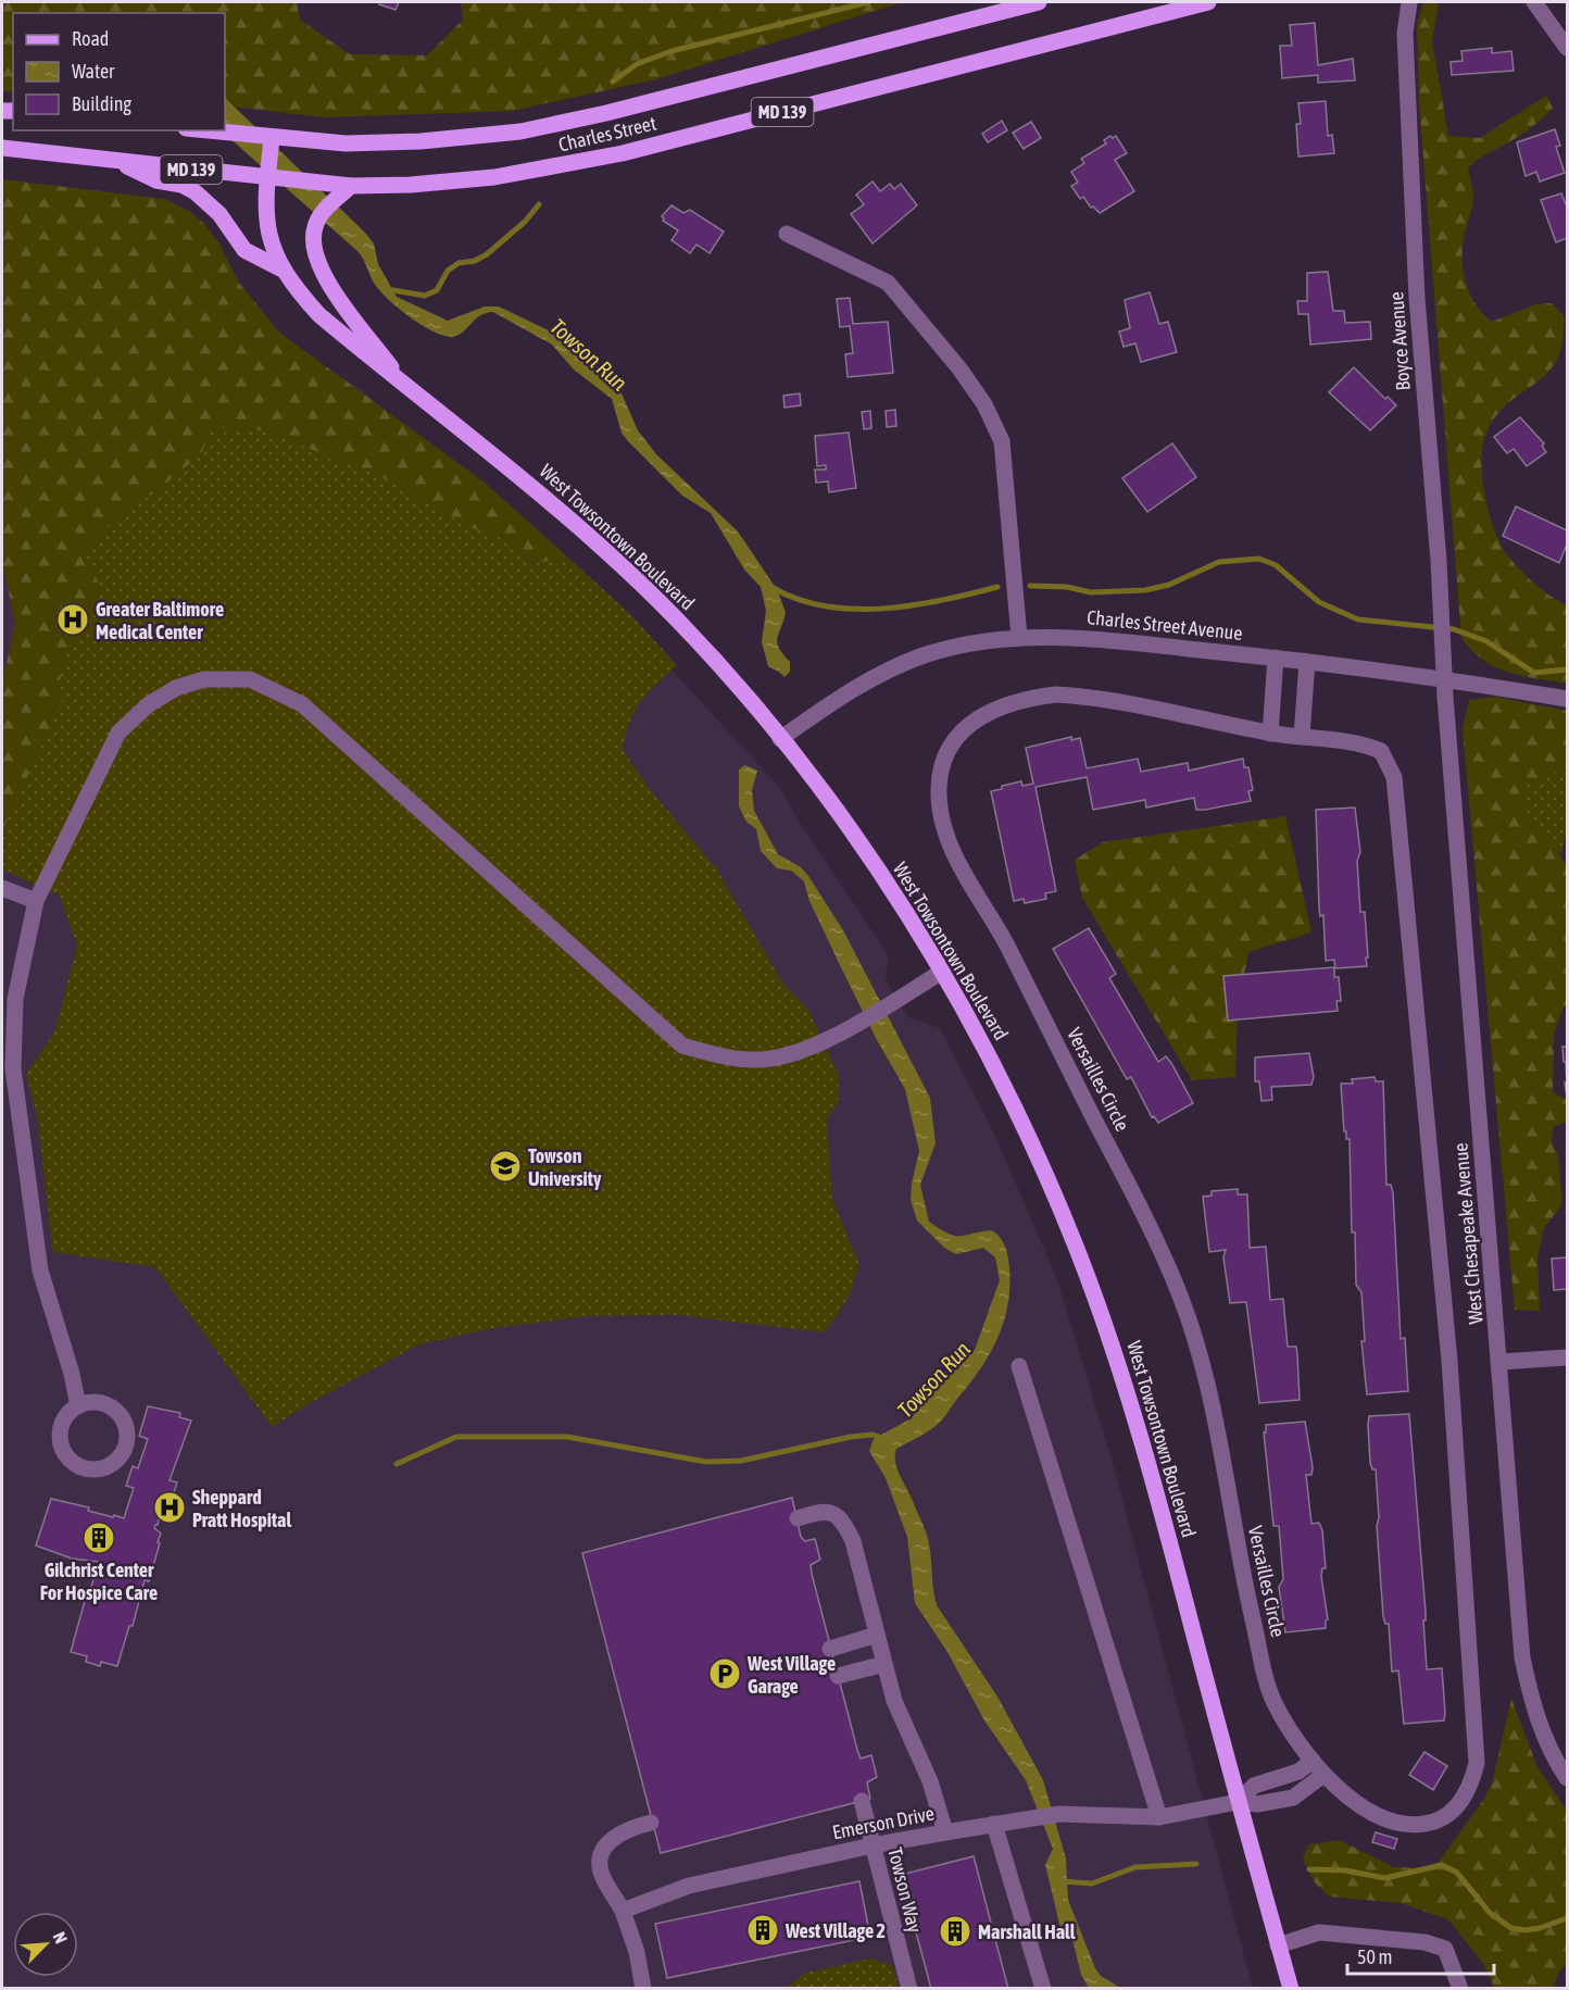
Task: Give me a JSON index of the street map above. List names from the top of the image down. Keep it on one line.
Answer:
{"streets":{"main road":["MD 139","Charles Street","West Towsontown Boulevard"],"street":["Boyce Avenue","Charles Street Avenue","Versailles Circle","West Chesapeake Avenue","Emerson Drive","Towson Way"]},"crossings":[["Charles Street","West Towsontown Boulevard"],["Boyce Avenue","Charles Street Avenue"],["Boyce Avenue","West Chesapeake Avenue"],["West Towsontown Boulevard","Charles Street Avenue"],["West Towsontown Boulevard","Emerson Drive"],["Charles Street Avenue","West Chesapeake Avenue"],["Emerson Drive","Towson Way"]],"water":["Towson Run"],"places":{"hospital":["Greater Baltimore Medical Center","Sheppard Pratt Hospital"],"school or university":["Towson University"],"building":["Gilchrist Center For Hospice Care","West Village 2","Marshall Hall"],"parking":["West Village Garage"]},"legend":["Road","Water","Building"],"scale_bar":"50 m","north":"top right"}
